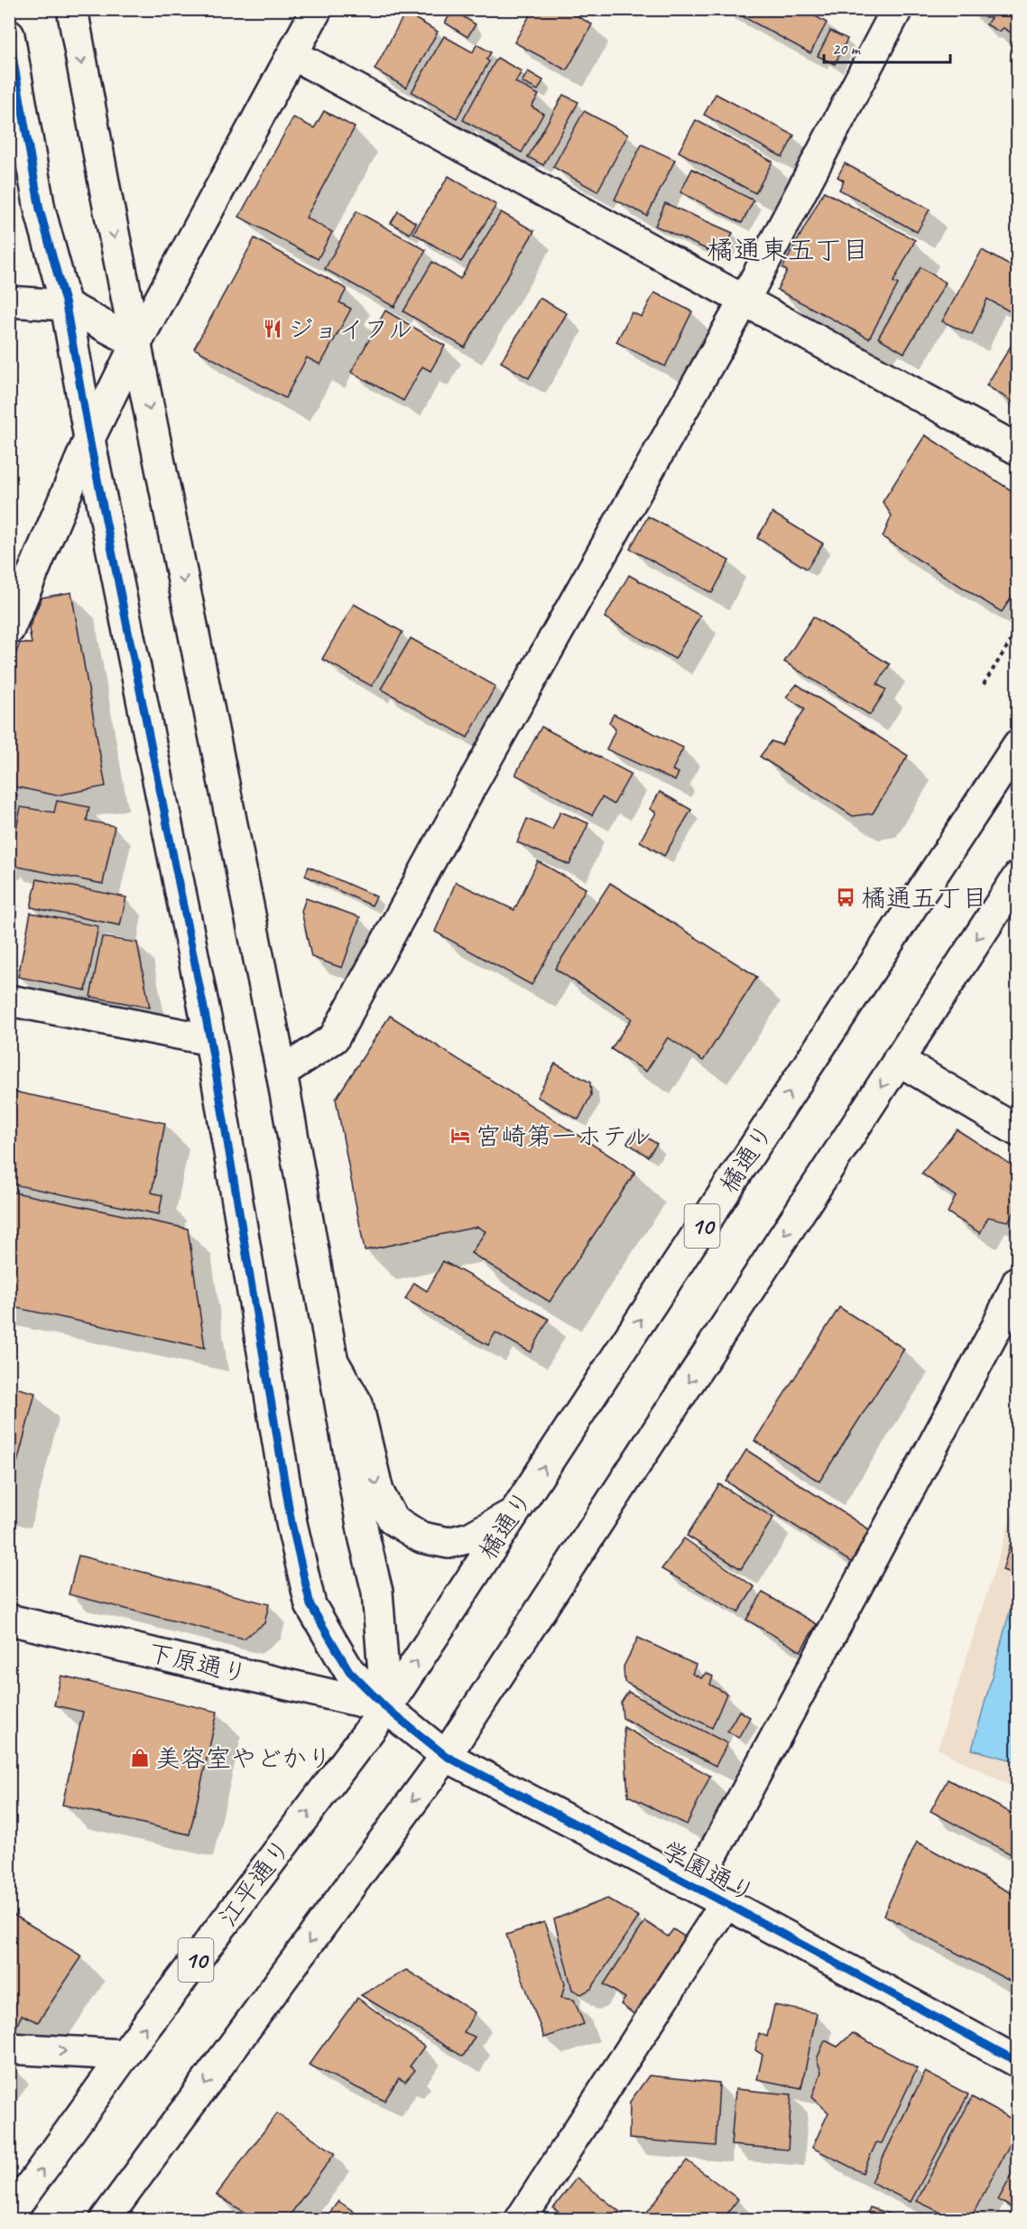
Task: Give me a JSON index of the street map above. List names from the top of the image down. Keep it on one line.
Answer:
{"streets":{"main road":["橘通り","10","下原通り","学園通り","江平通り"]},"crossings":[["橘通り","下原通り"],["橘通り","学園通り"],["橘通り","江平通り"],["下原通り","学園通り"],["下原通り","江平通り"],["学園通り","江平通り"]],"districts":["橘通東五丁目"],"places":{"restaurant":["ジョイフル"],"bus stop":["橘通五丁目"],"hotel":["宮崎第一ホテル"],"shop":["美容室やどかり"]},"scale_bar":"20 m"}
